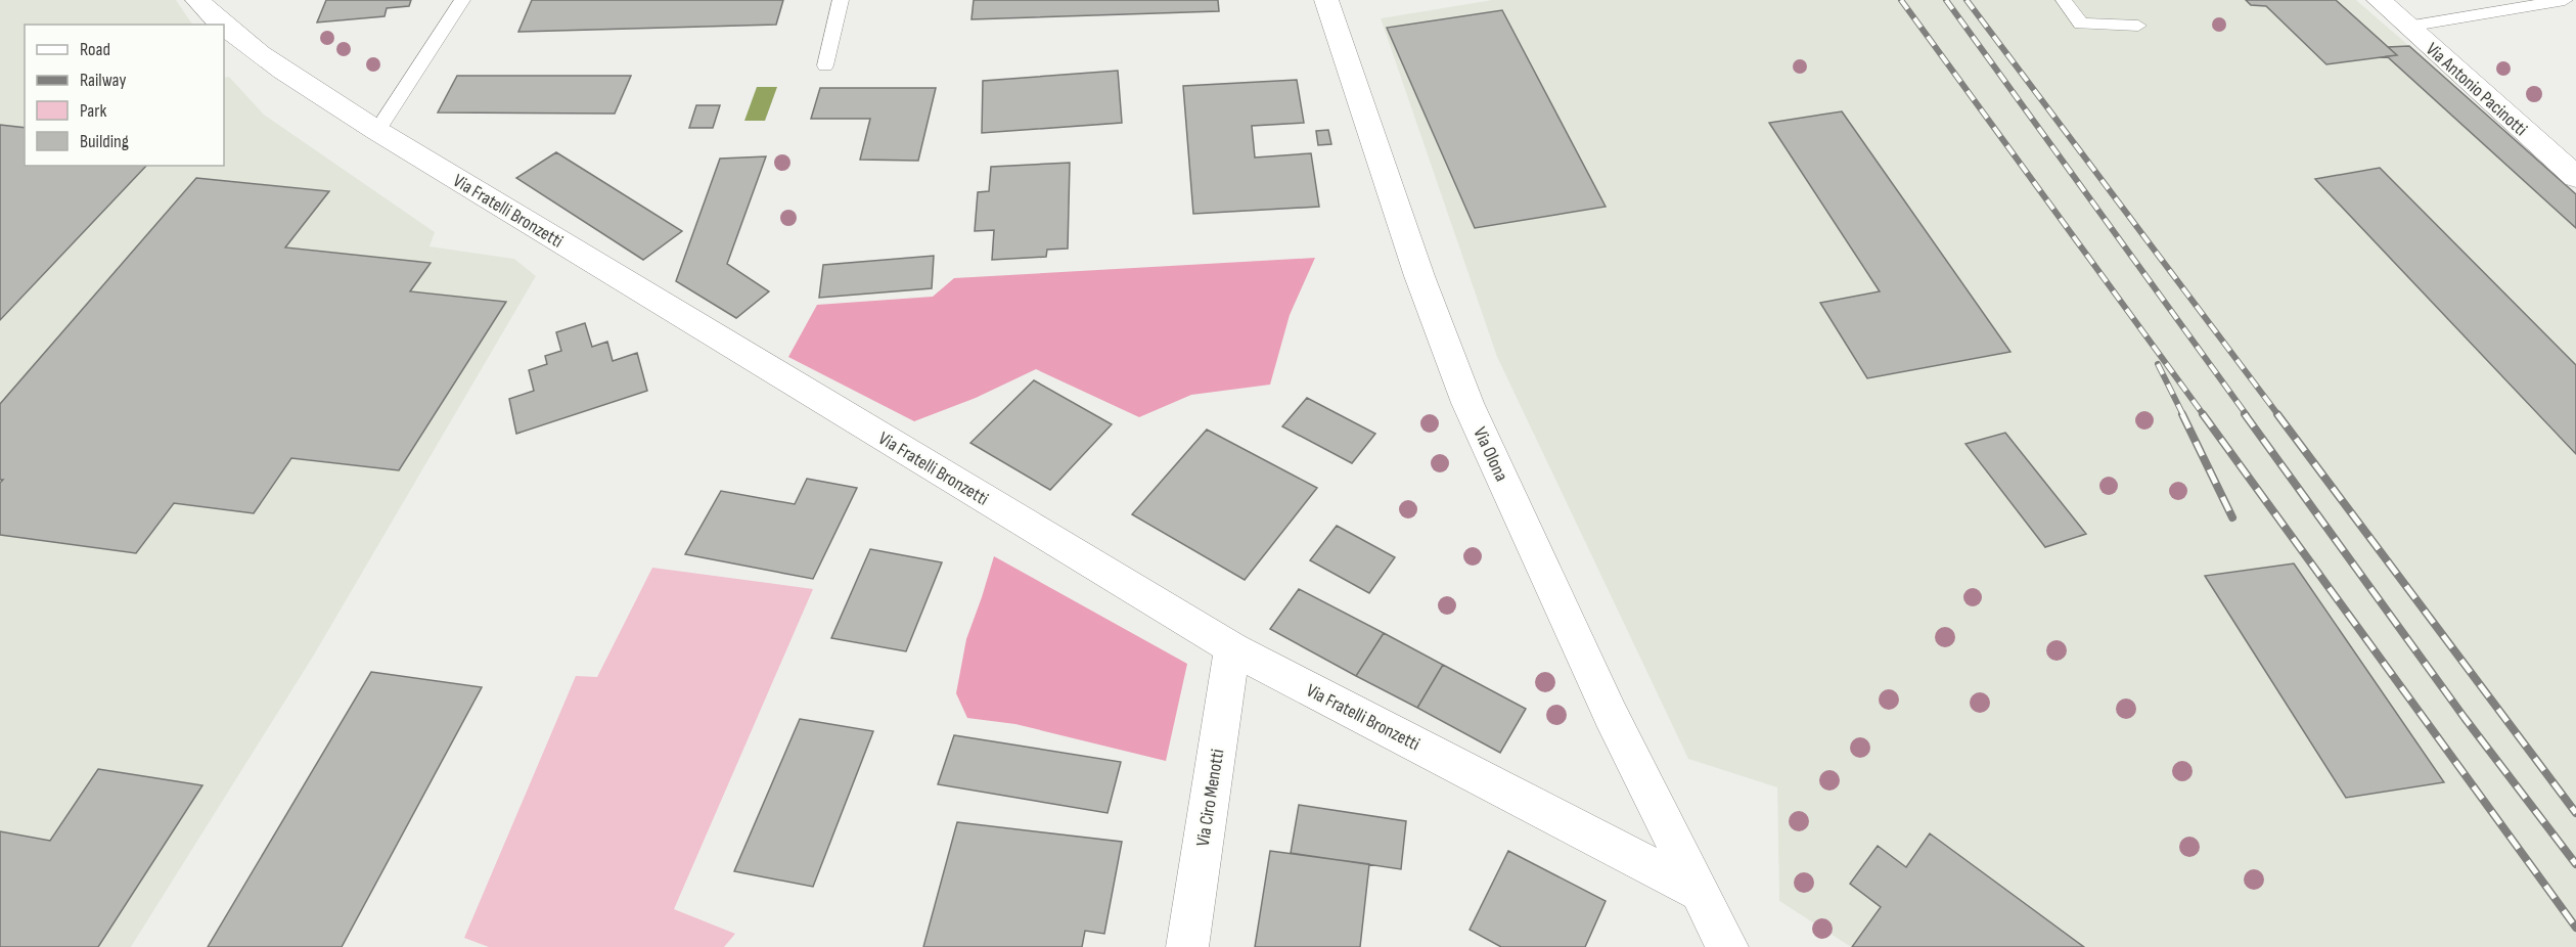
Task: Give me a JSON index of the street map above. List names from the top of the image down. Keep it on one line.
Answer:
{"streets":{"street":["Via Antonio Pacinotti","Via Fratelli Bronzetti","Via Olona","Via Ciro Menotti"]},"crossings":[["Via Fratelli Bronzetti","Via Olona"],["Via Fratelli Bronzetti","Via Ciro Menotti"]],"legend":["Road","Railway","Park","Building"]}
